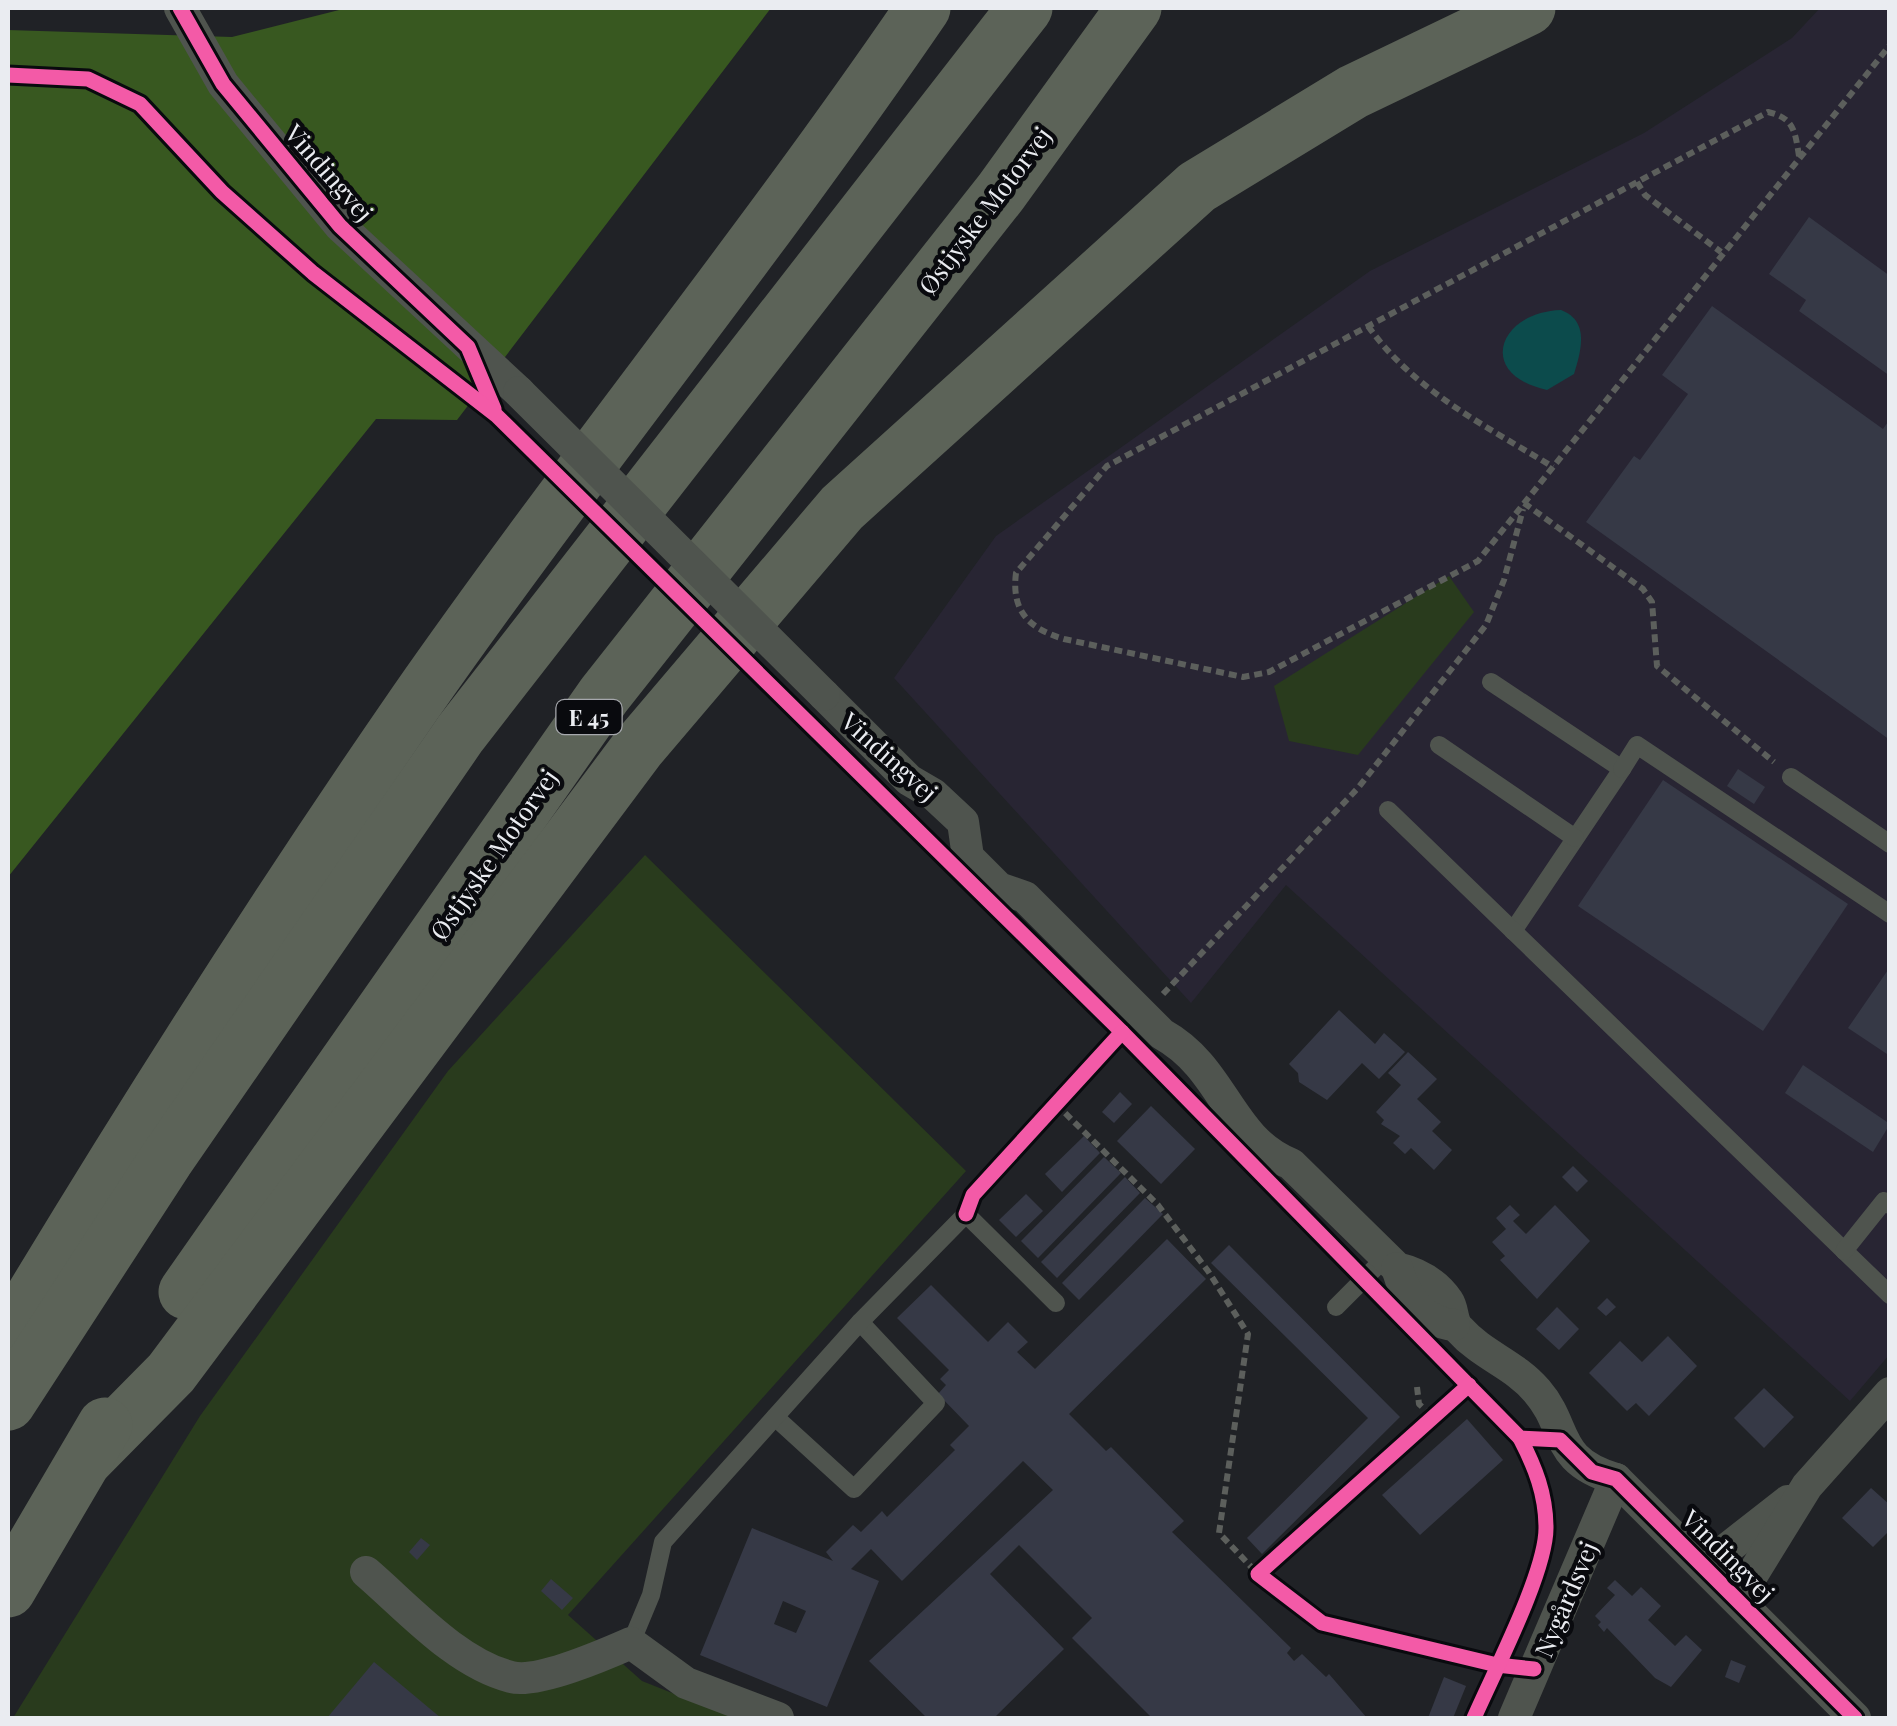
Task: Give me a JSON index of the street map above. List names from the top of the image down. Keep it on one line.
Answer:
{"streets":{"highway":["Østjyske Motorvej","E 45"],"street":["Vindingvej","Nygårdsvej"]},"crossings":[["Vindingvej","Nygårdsvej"]]}
